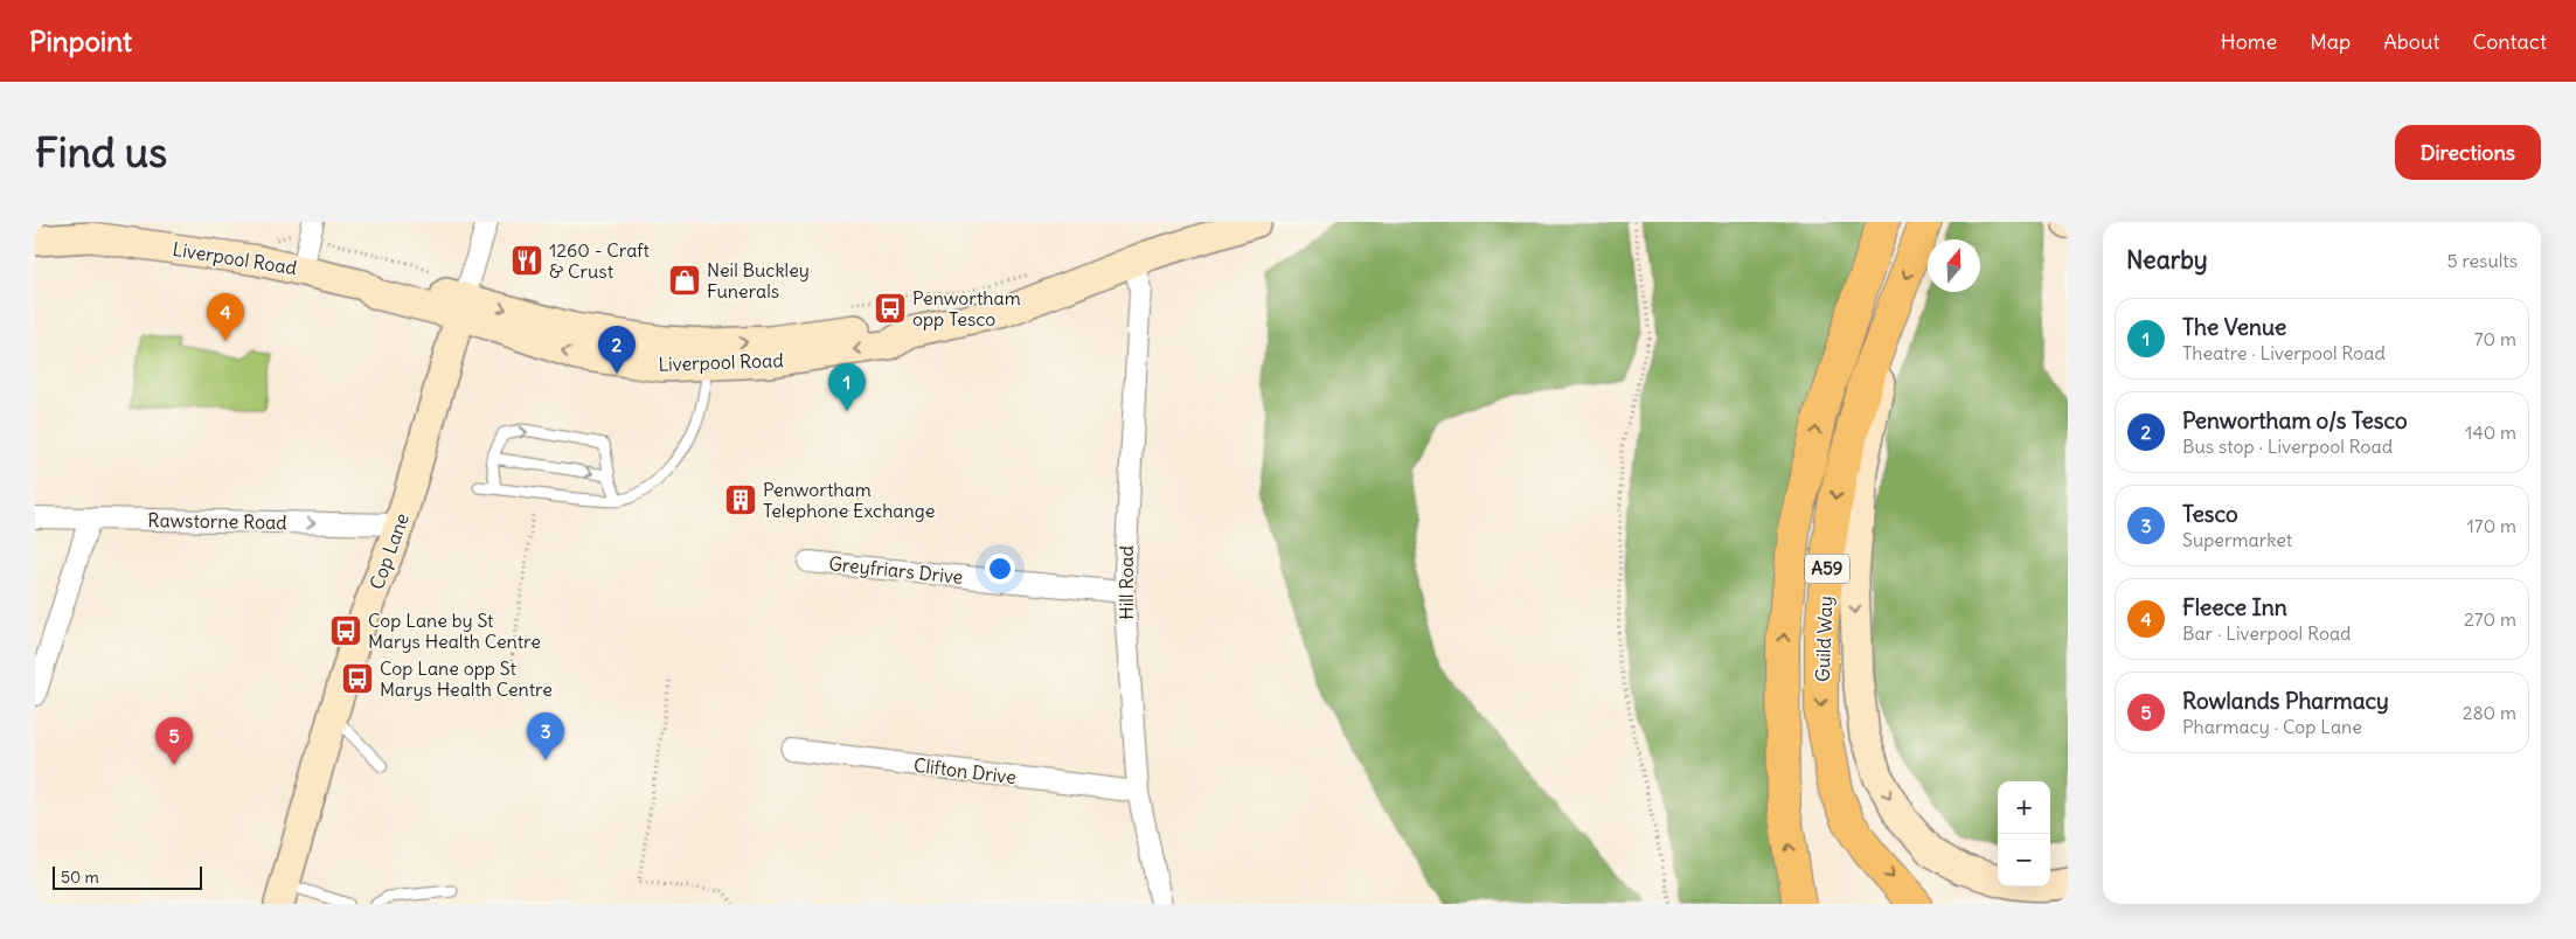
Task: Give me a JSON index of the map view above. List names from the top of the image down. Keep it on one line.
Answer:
{"streets":{"highway":["A59","Guild Way"],"street":["Liverpool Road","Rawstorne Road","Cop Lane","Greyfriars Drive","Hill Road","Clifton Drive"]},"crossings":[["Liverpool Road","Cop Lane"],["Liverpool Road","Hill Road"],["Rawstorne Road","Cop Lane"],["Greyfriars Drive","Hill Road"],["Hill Road","Clifton Drive"]],"one_way":["Rawstorne Road"],"places":{"restaurant":["1260 - Craft & Crust"],"shop":["Neil Buckley Funerals"],"bus stop":["Penwortham opp Tesco","Cop Lane by St Marys Health Centre","Cop Lane opp St Marys Health Centre"],"building":["Penwortham Telephone Exchange"]},"scale_bar":"50 m","north":"top","page":{"header":"Pinpoint","nav":["Home","Map","About","Contact"],"buttons":"Directions","title":"Find us","heading":["Nearby","5 results"],"pins":["4","2","1","3","5"],"list":[{"mark":"1","name":"The Venue","note":"Theatre · Liverpool Road","value":"70 m"},{"mark":"2","name":"Penwortham o/s Tesco","note":"Bus stop · Liverpool Road","value":"140 m"},{"mark":"3","name":"Tesco","note":"Supermarket","value":"170 m"},{"mark":"4","name":"Fleece Inn","note":"Bar · Liverpool Road","value":"270 m"},{"mark":"5","name":"Rowlands Pharmacy","note":"Pharmacy · Cop Lane","value":"280 m"}],"map_buttons":["+","−"],"scale":"50 m"}}
